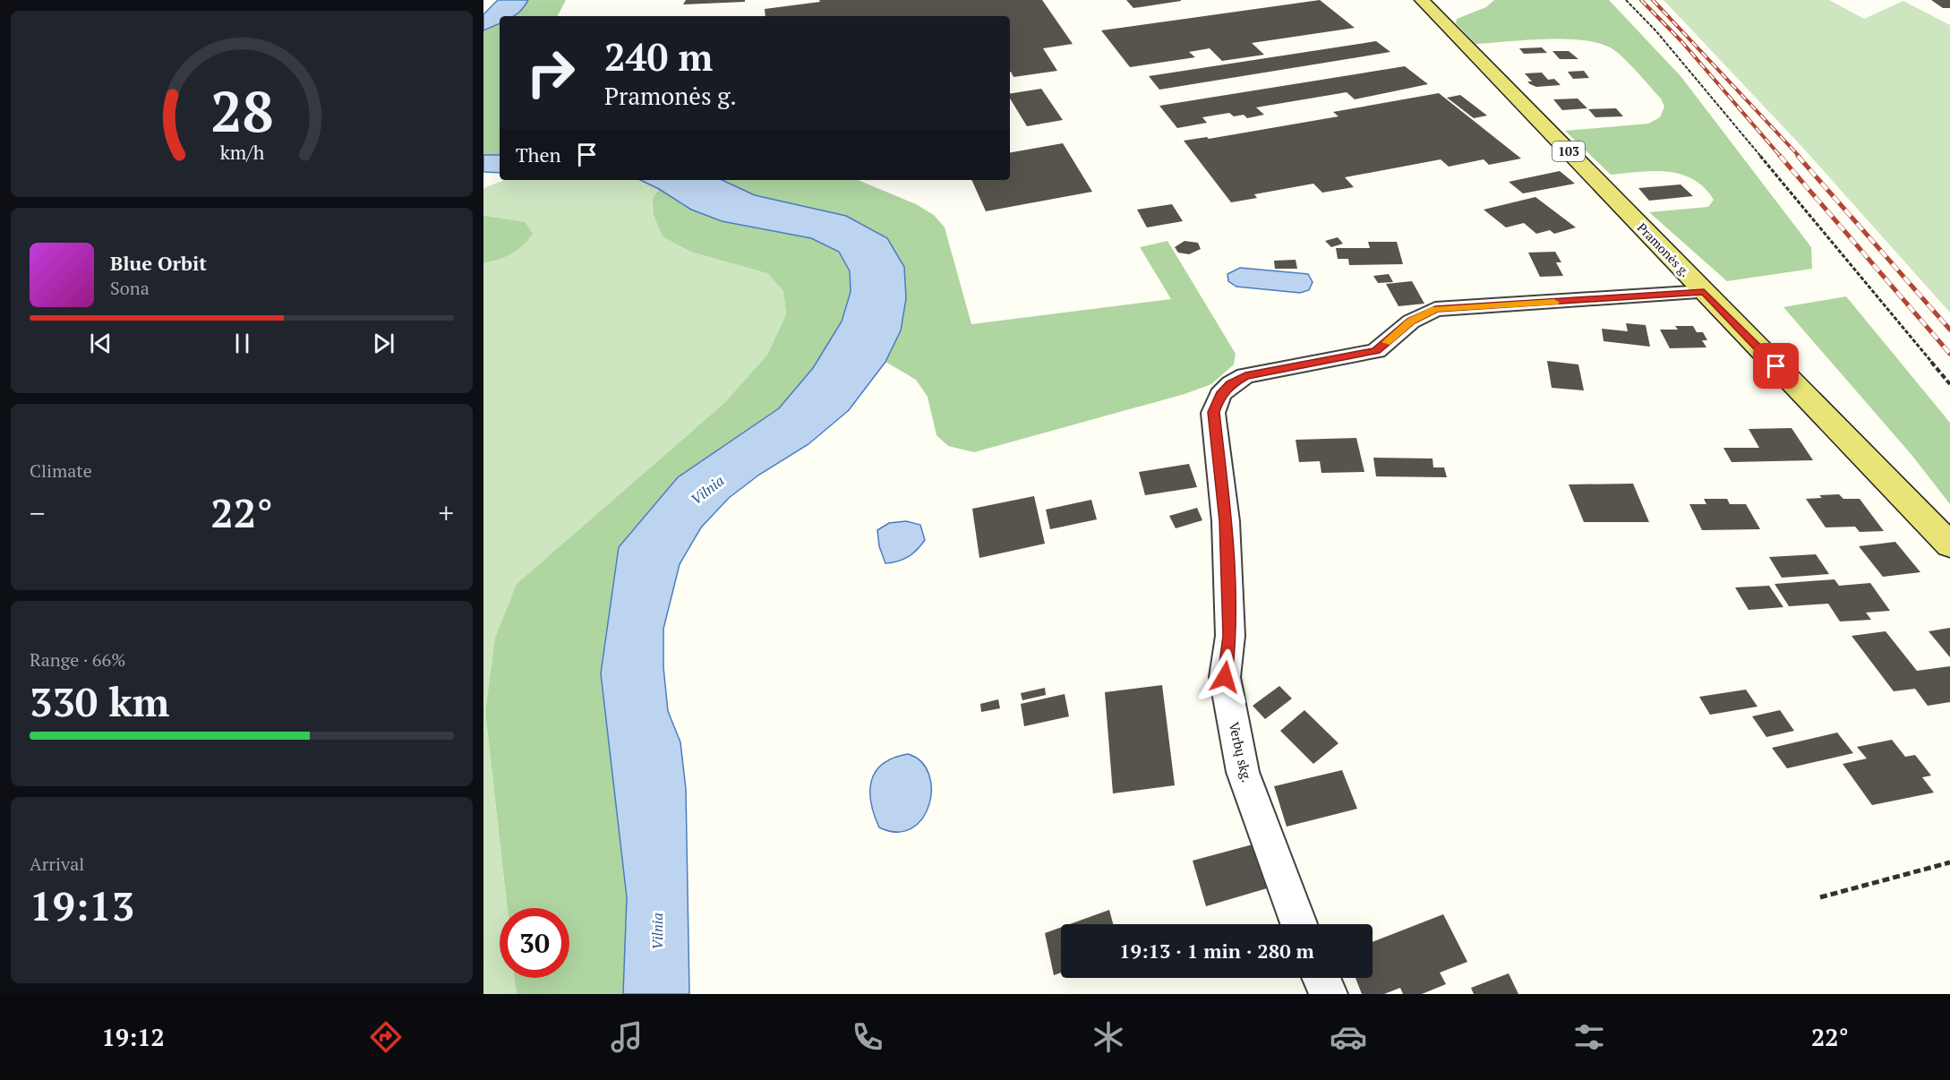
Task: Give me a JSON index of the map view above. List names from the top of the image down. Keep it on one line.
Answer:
{"streets":{"main road":["103","Pramonės g."],"street":["Verbų skg."]},"crossings":[["Pramonės g.","Verbų skg."]],"water":["Vilnia"],"page":{"turn":["240 m","Pramonės g."],"then":"Then","song":["Blue Orbit","Sona"],"tile":["Climate",["Range · 66%","330 km"],["Arrival","19:13"]],"heat":["−","22°","+"],"limit":"30","trip":"19:13 · 1 min · 280 m","tabs":["19:12","22°"],"gauge":["28","km/h"]}}
